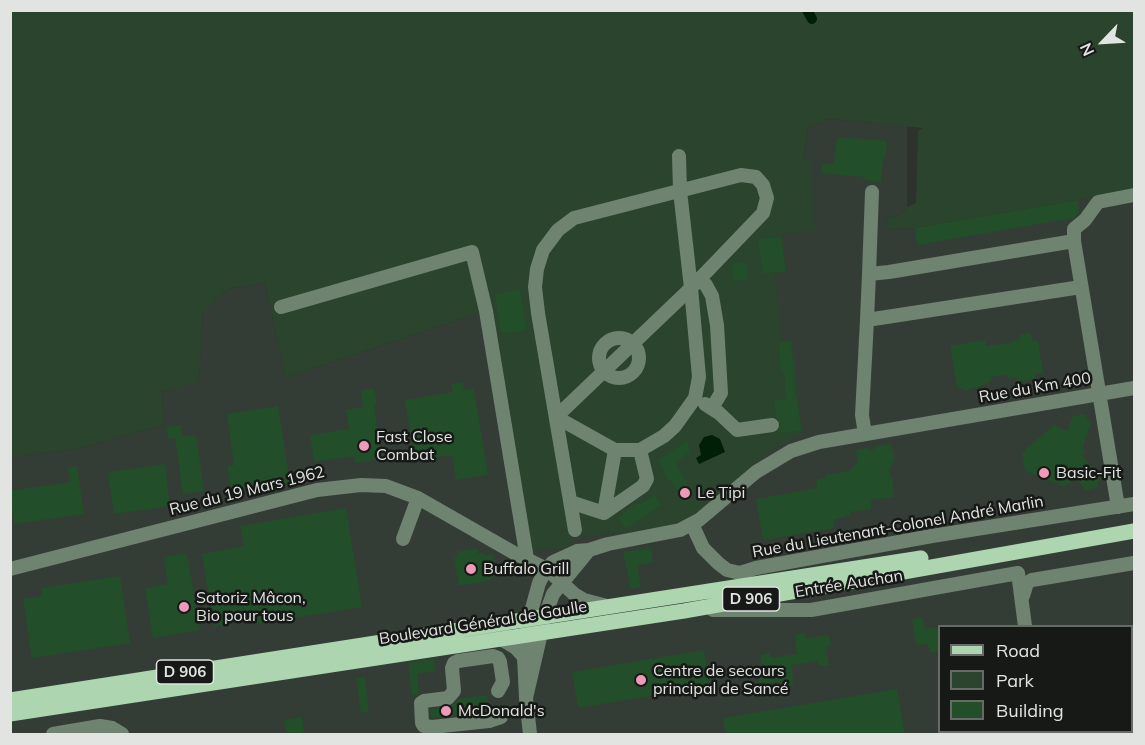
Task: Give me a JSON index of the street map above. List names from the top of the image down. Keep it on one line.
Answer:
{"streets":{"main road":["D 906","Boulevard Général de Gaulle"],"street":["Rue du Km 400","Rue du 19 Mars 1962","Rue du Lieutenant-Colonel André Marlin","Entrée Auchan"]},"crossings":[["Rue du Km 400","Rue du 19 Mars 1962"],["Rue du Km 400","Rue du Lieutenant-Colonel André Marlin"],["Rue du 19 Mars 1962","Boulevard Général de Gaulle"],["Entrée Auchan","Boulevard Général de Gaulle"],["D 906","Boulevard Général de Gaulle"]],"places":["Fast Close Combat","Basic-Fit","Le Tipi","Buffalo Grill","Satoriz Mâcon, Bio pour tous","Centre de secours principal de Sancé","McDonald's"],"legend":["Road","Park","Building"],"north":"bottom left"}
